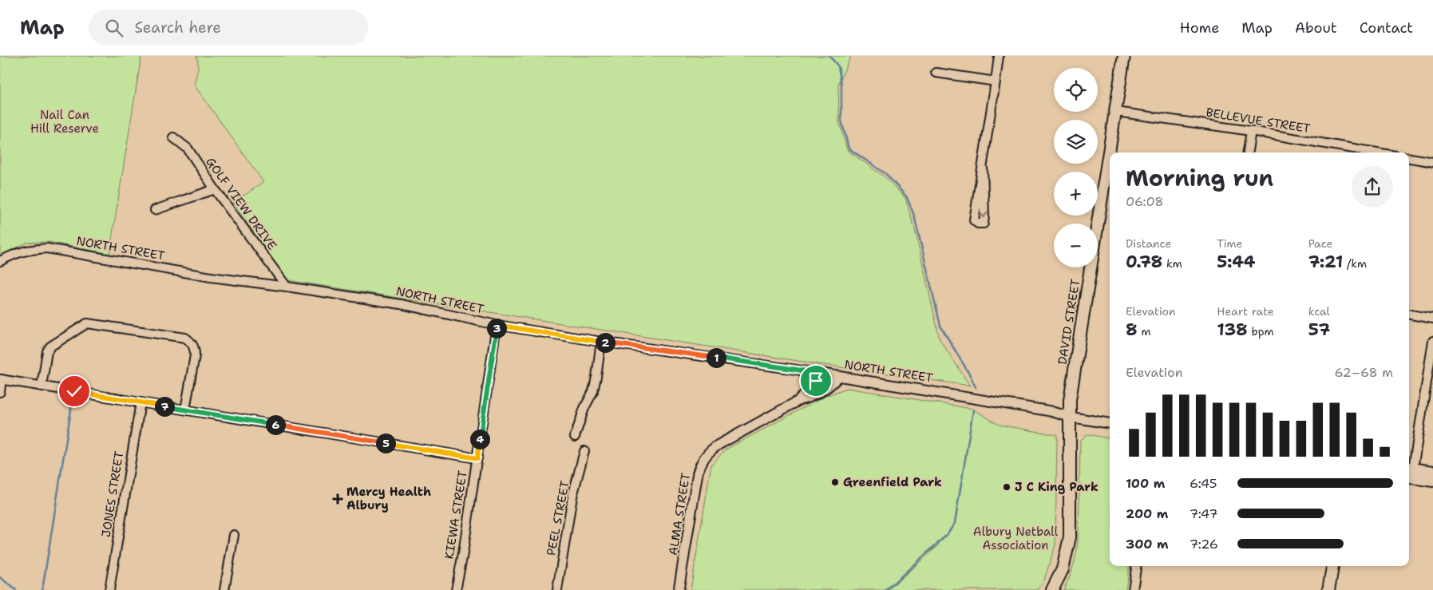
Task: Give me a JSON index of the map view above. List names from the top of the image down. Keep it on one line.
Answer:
{"streets":{"main road":["DAVID STREET"],"street":["BELLEVUE STREET","GOLF VIEW DRIVE","NORTH STREET","JONES STREET","ALMA STREET","KIEWA STREET","PEEL STREET"]},"crossings":[["BELLEVUE STREET","DAVID STREET"],["GOLF VIEW DRIVE","NORTH STREET"],["NORTH STREET","DAVID STREET"],["NORTH STREET","ALMA STREET"],["NORTH STREET","KIEWA STREET"]],"parks":["Nail Can Hill Reserve","Albury Netball Association"],"places":{"other":["Greenfield Park","J C King Park"],"health":["Mercy Health Albury"]},"page":{"header":"Map","search":"Search here","nav":["Home","Map","About","Contact"],"map_buttons":["+","−"],"heading":["Morning run","06:08"],"stats":[["Distance","0.78 km"],["Time","5:44"],["Pace","7:21 /km"],["Elevation","8 m"],["Heart rate","138 bpm"],["kcal","57"]],"pins":["3","2","1","7","6","4","5"],"chart":["Elevation","62–68 m"],"list":[{"name":"100 m","note":"6:45"},{"name":"200 m","note":"7:47"},{"name":"300 m","note":"7:26"}]}}
